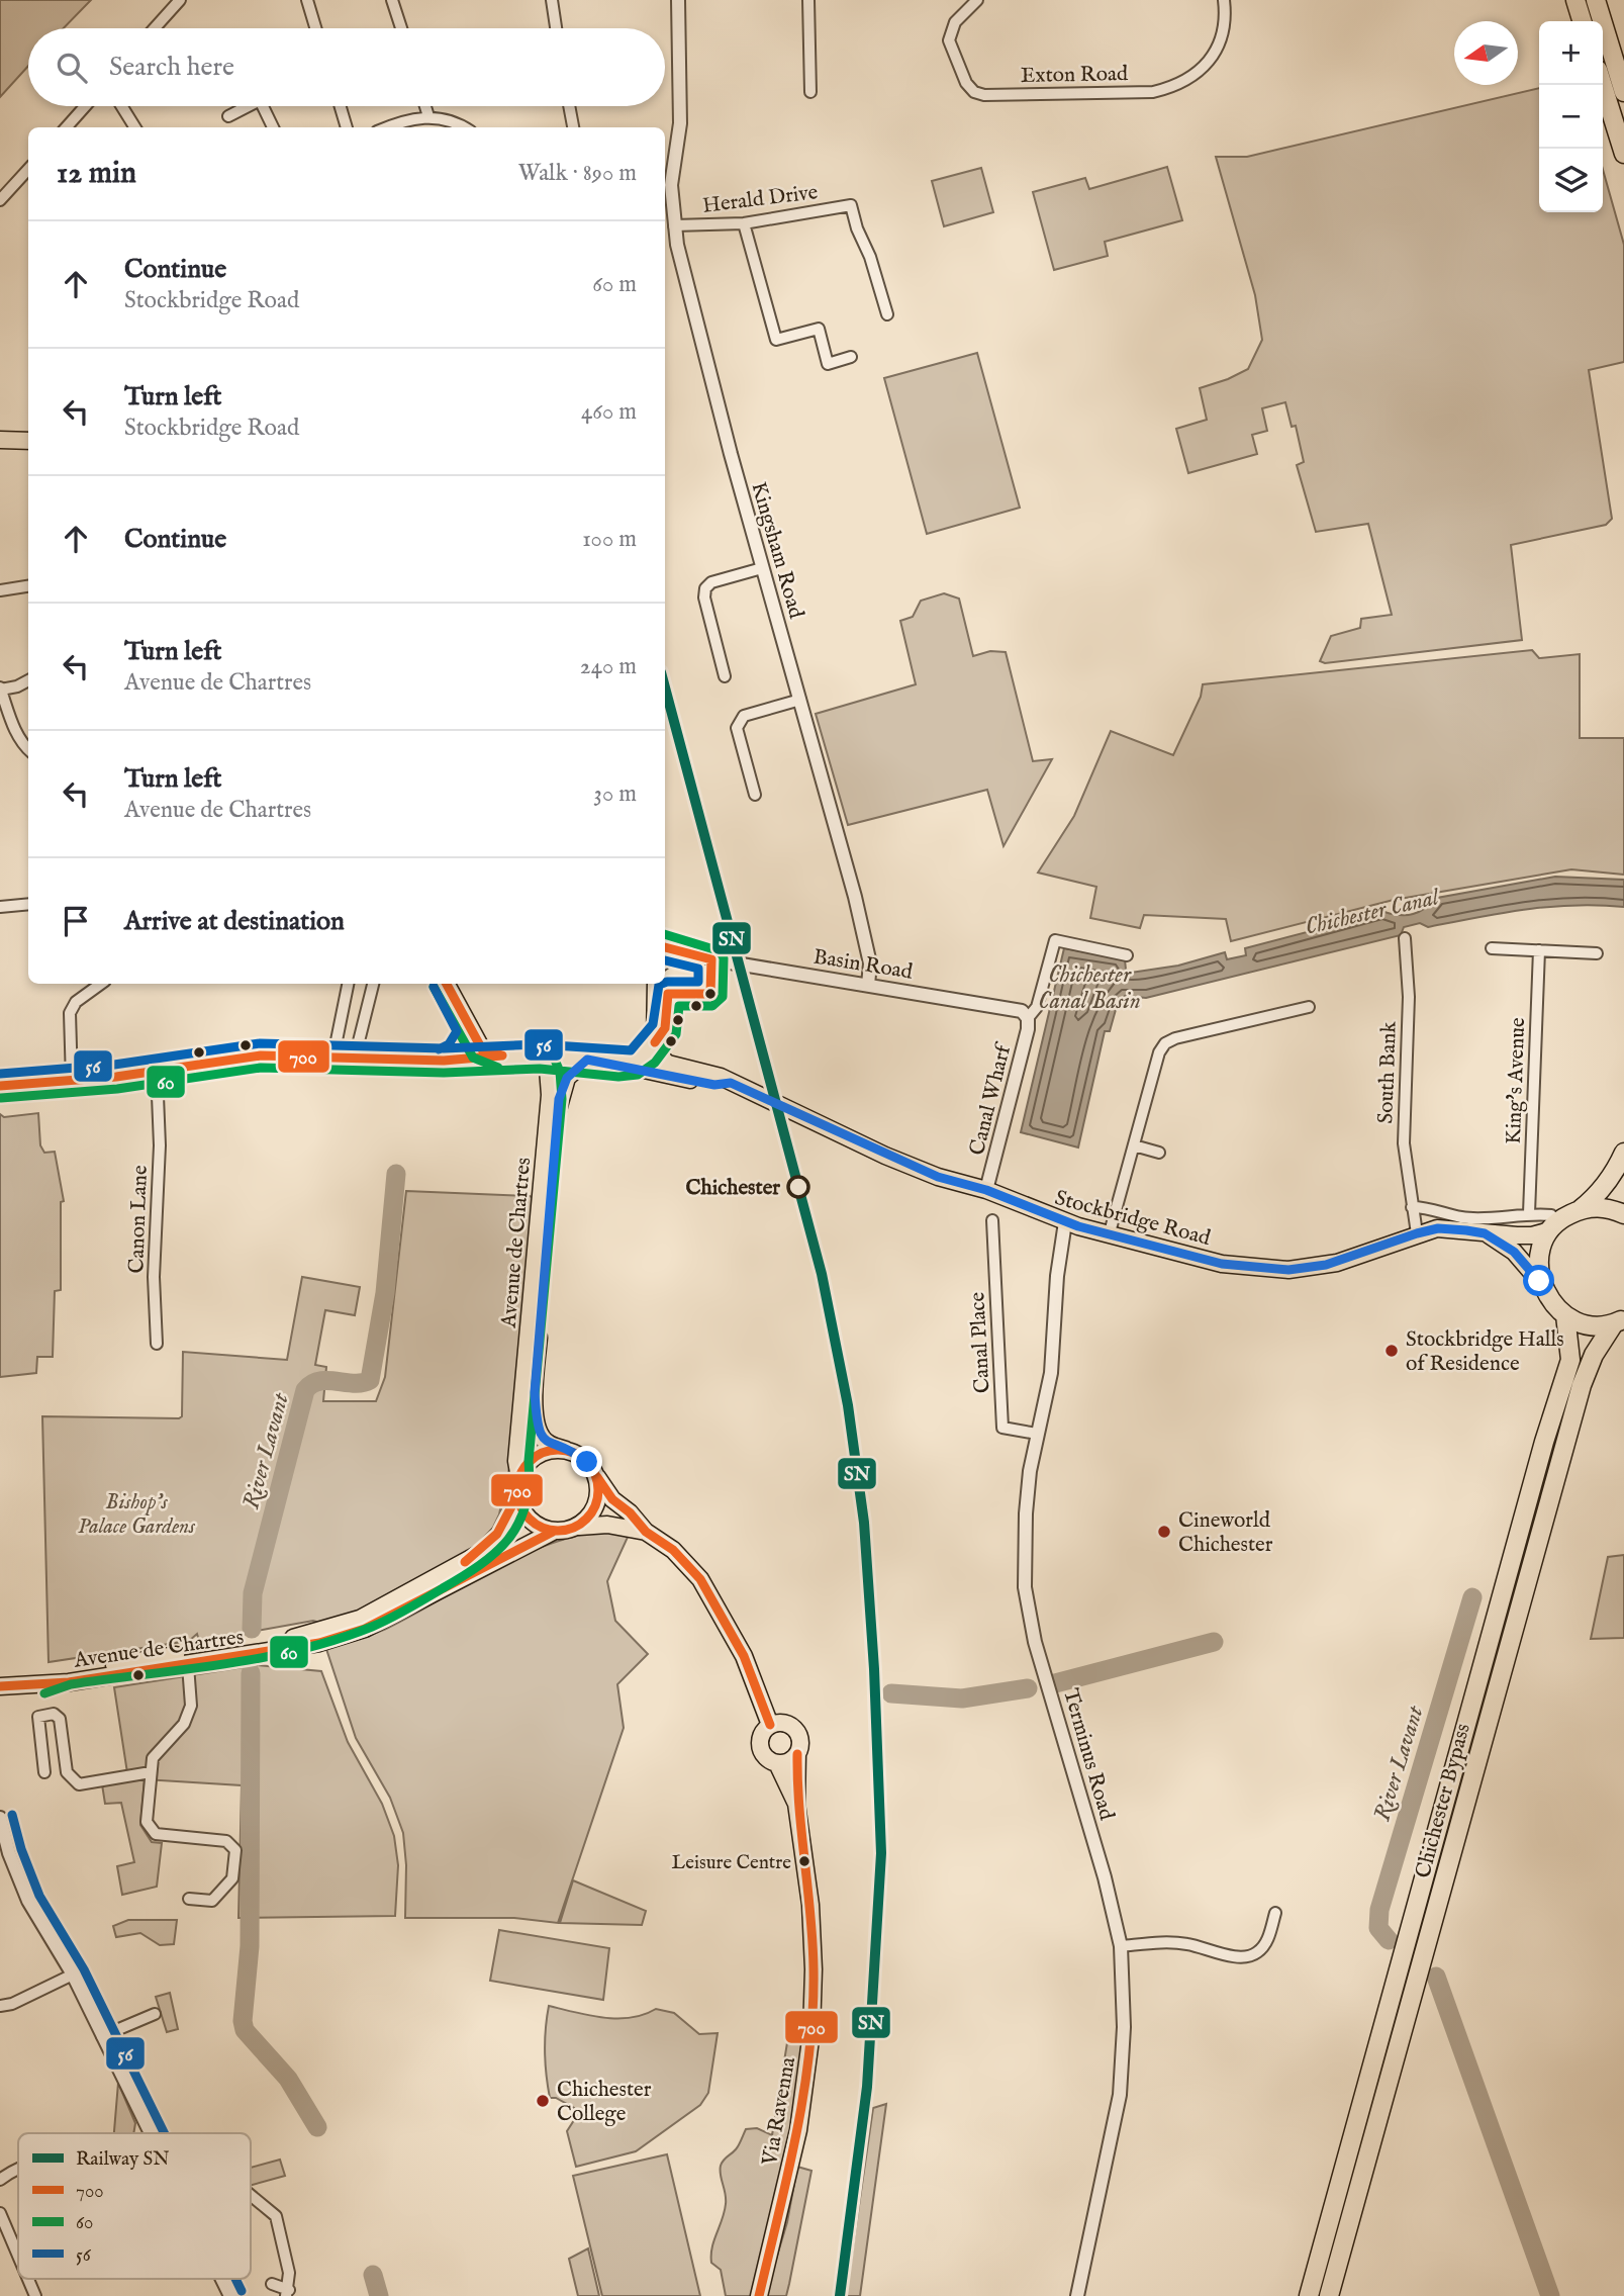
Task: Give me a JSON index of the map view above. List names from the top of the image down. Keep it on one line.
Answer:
{"streets":{"highway":["Chichester Bypass"],"main road":["Stockbridge Road","Avenue de Chartres","Via Ravenna"],"street":["Exton Road","Herald Drive","Kingsham Road","Basin Road","South Bank","King's Avenue","Canal Wharf","Canon Lane","Canal Place","Terminus Road"]},"crossings":[["Herald Drive","Kingsham Road"],["Kingsham Road","Basin Road"],["Basin Road","Canal Wharf"],["South Bank","Stockbridge Road"],["Canal Wharf","Stockbridge Road"],["Stockbridge Road","Terminus Road"],["Stockbridge Road","Chichester Bypass"],["Canal Place","Terminus Road"]],"water":["Chichester Canal","Chichester Canal Basin","River Lavant"],"parks":["Bishop's Palace Gardens"],"places":["Chichester","Stockbridge Halls of Residence","Cineworld Chichester","Leisure Centre","Chichester College"],"lines":["rail line SN","transit line 60","transit line 700","transit line 56"],"legend":["Railway SN","700","60","56"],"north":"left","page":{"map_buttons":["+","−"],"search":"Search here","heading":["12 min","Walk · 890 m"],"list":[["Continue","Stockbridge Road","60 m"],["Turn left","Stockbridge Road","460 m"],["Continue","100 m"],["Turn left","Avenue de Chartres","240 m"],["Turn left","Avenue de Chartres","30 m"],"Arrive at destination"]}}
